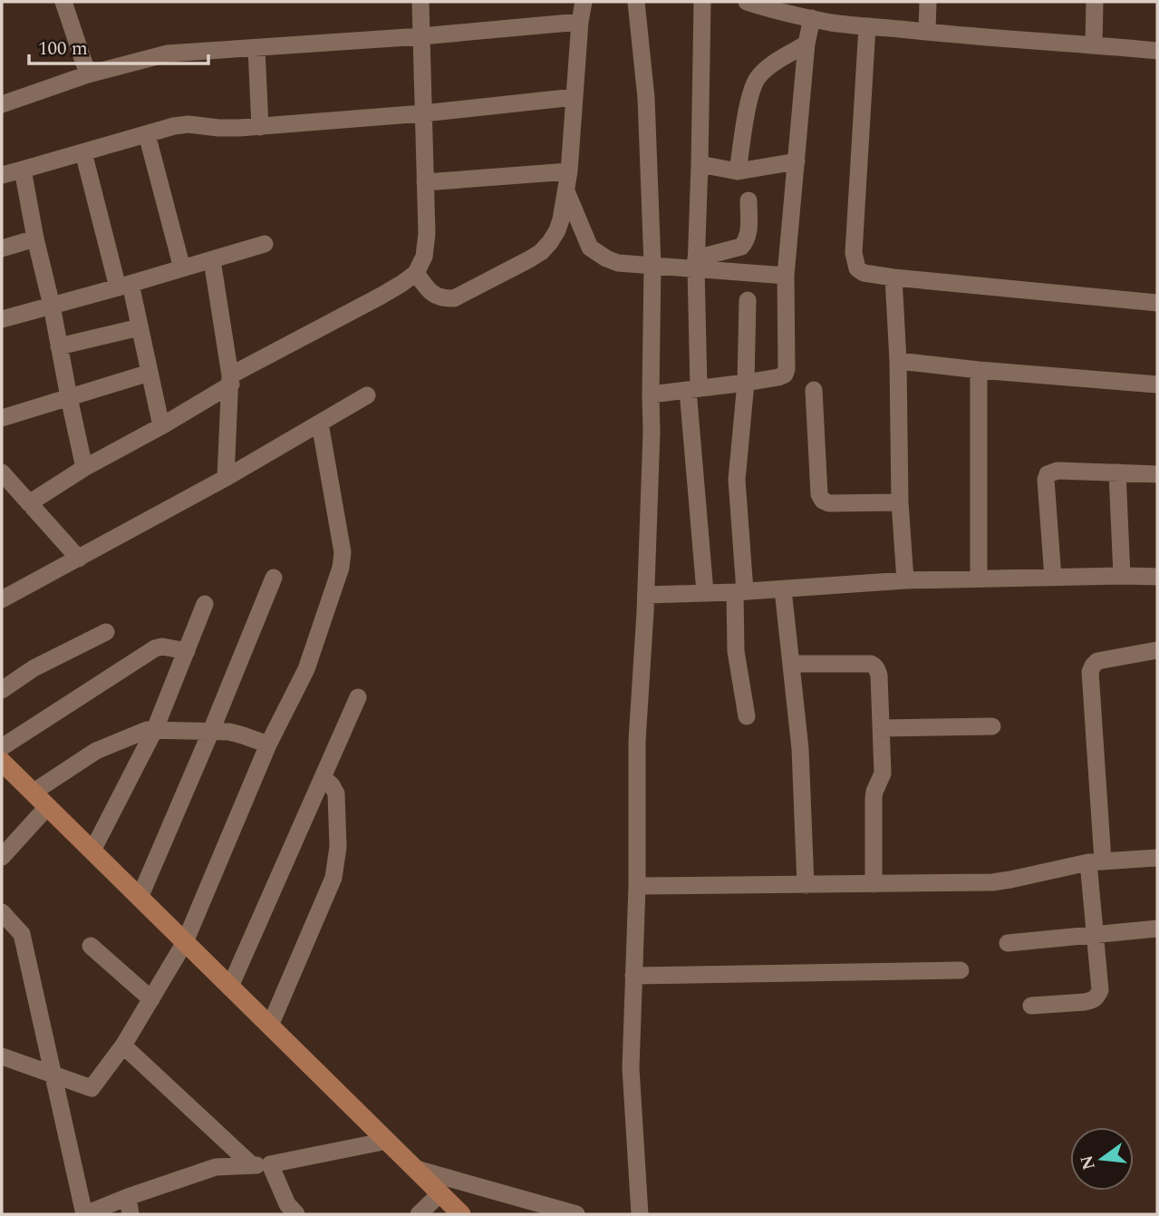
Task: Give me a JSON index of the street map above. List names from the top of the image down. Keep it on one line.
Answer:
{"scale_bar":"100 m","north":"left"}
